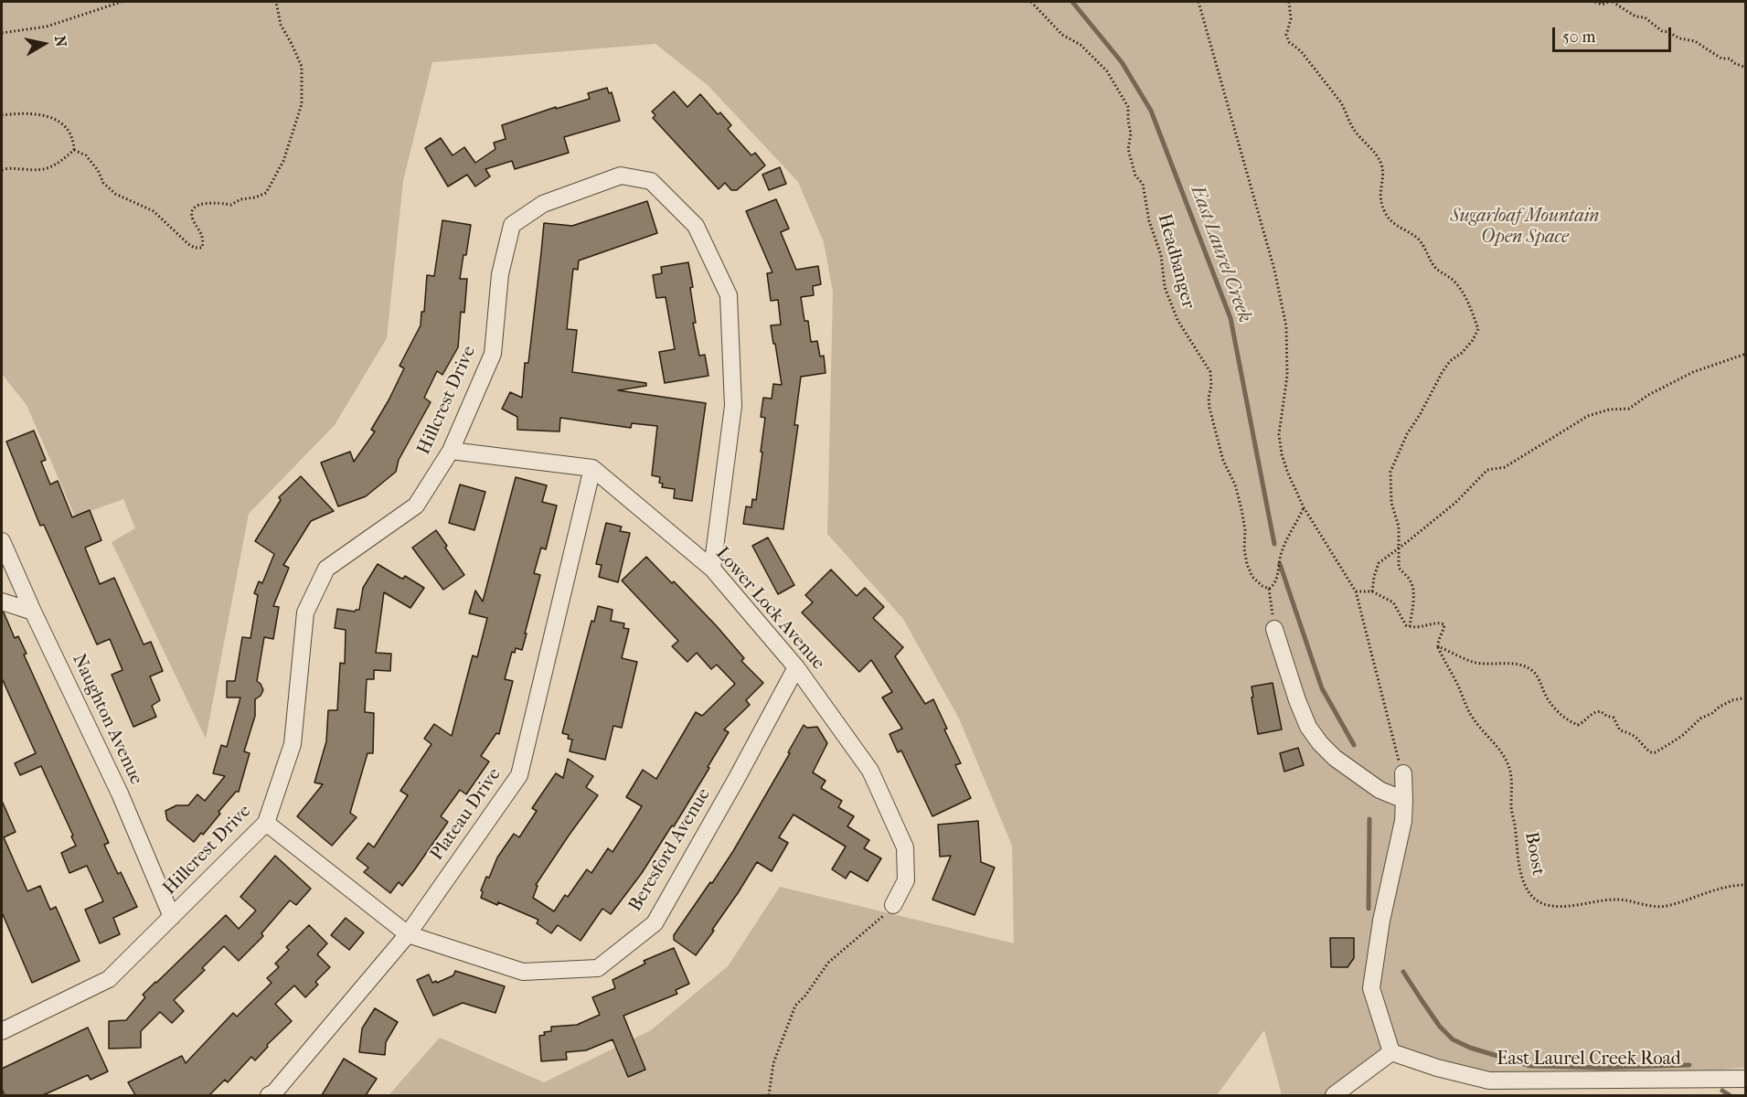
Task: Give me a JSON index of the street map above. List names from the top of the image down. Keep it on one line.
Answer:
{"streets":{"street":["Hillcrest Drive","Lower Lock Avenue","Naughton Avenue","Plateau Drive","Beresford Avenue","East Laurel Creek Road"],"path":["Headbanger","Boost"]},"crossings":[["Hillcrest Drive","Lower Lock Avenue"],["Hillcrest Drive","Naughton Avenue"],["Hillcrest Drive","Beresford Avenue"],["Lower Lock Avenue","Plateau Drive"],["Lower Lock Avenue","Beresford Avenue"],["Plateau Drive","Beresford Avenue"]],"water":["East Laurel Creek"],"parks":["Sugarloaf Mountain Open Space"],"scale_bar":"50 m","north":"right"}
